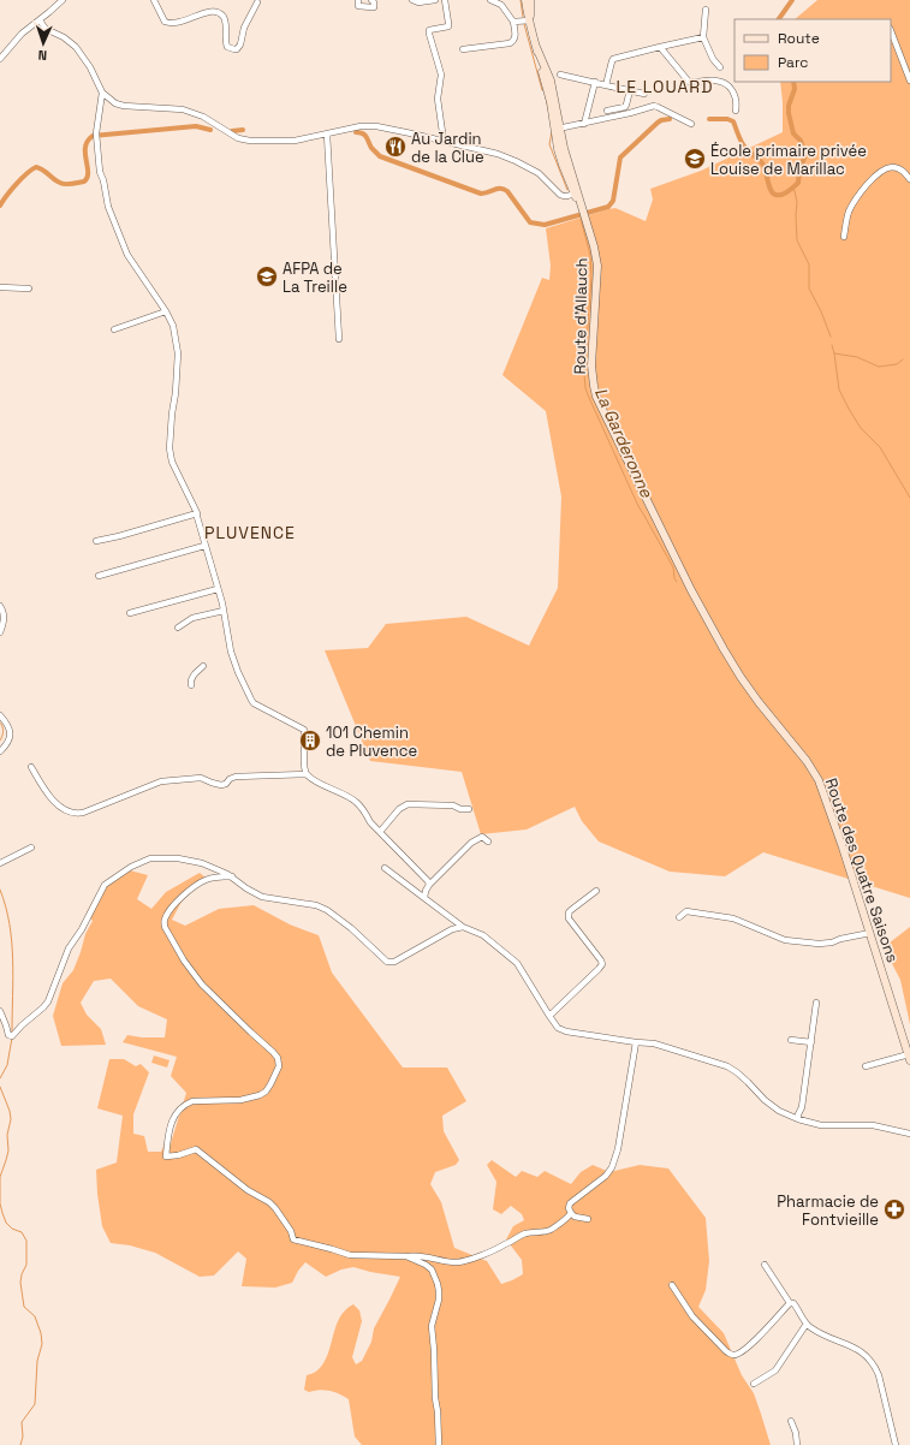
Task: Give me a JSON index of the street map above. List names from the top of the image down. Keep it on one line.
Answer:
{"streets":{"main road":["Route d'Allauch","Route des Quatre Saisons"]},"crossings":[["Route d'Allauch","Route des Quatre Saisons"]],"districts":["LE LOUARD","PLUVENCE"],"water":["La Garderonne"],"places":{"restaurant":["Au Jardin de la Clue"],"school or university":["École primaire privée Louise de Marillac","AFPA de La Treille"],"building":["101 Chemin de Pluvence"],"pharmacy":["Pharmacie de Fontvieille"]},"legend":["Route","Parc"],"north":"bottom"}
